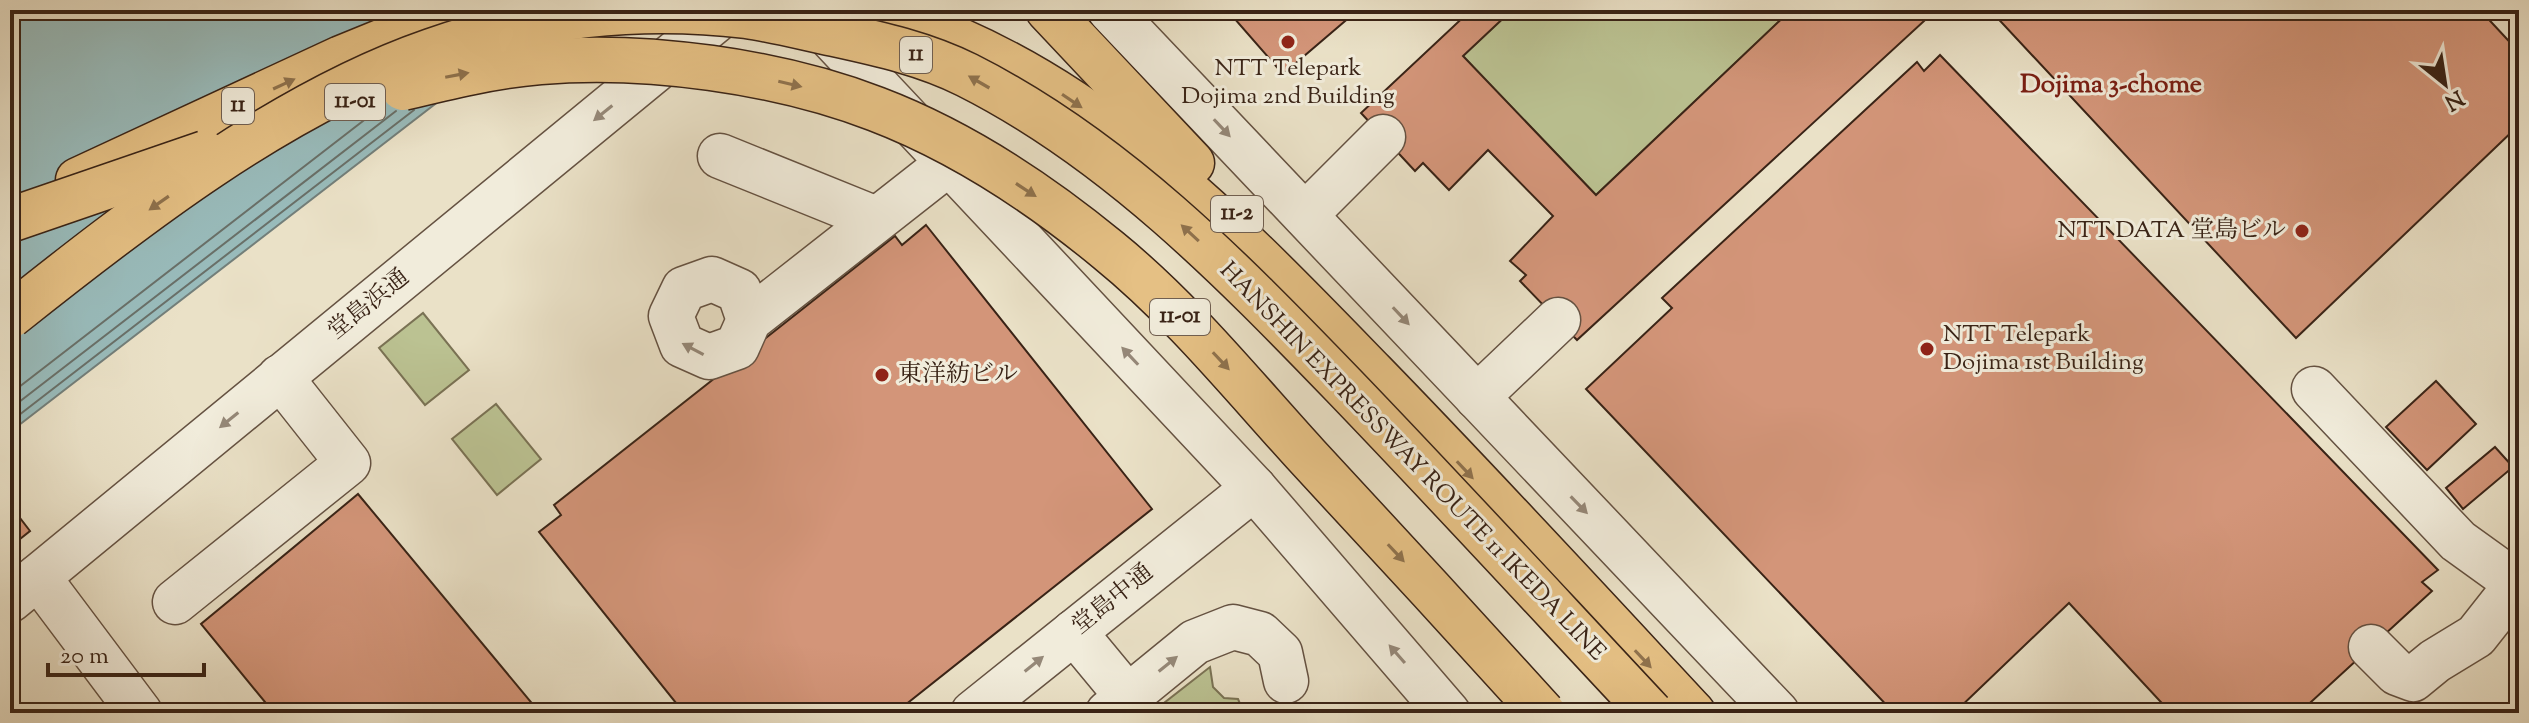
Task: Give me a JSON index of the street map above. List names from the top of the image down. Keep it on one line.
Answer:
{"streets":{"highway":["11","11-01","11-2","HANSHIN EXPRESSWAY ROUTE 11 IKEDA LINE"],"street":["堂島浜通","堂島中通"]},"crossings":[["11-2","HANSHIN EXPRESSWAY ROUTE 11 IKEDA LINE"]],"one_way":["堂島浜通","堂島中通"],"districts":["Dojima 3-chome"],"places":["NTT Telepark Dojima 2nd Building","NTT DATA 堂島ビル","NTT Telepark Dojima 1st Building","東洋紡ビル"],"scale_bar":"20 m","north":"bottom right"}
